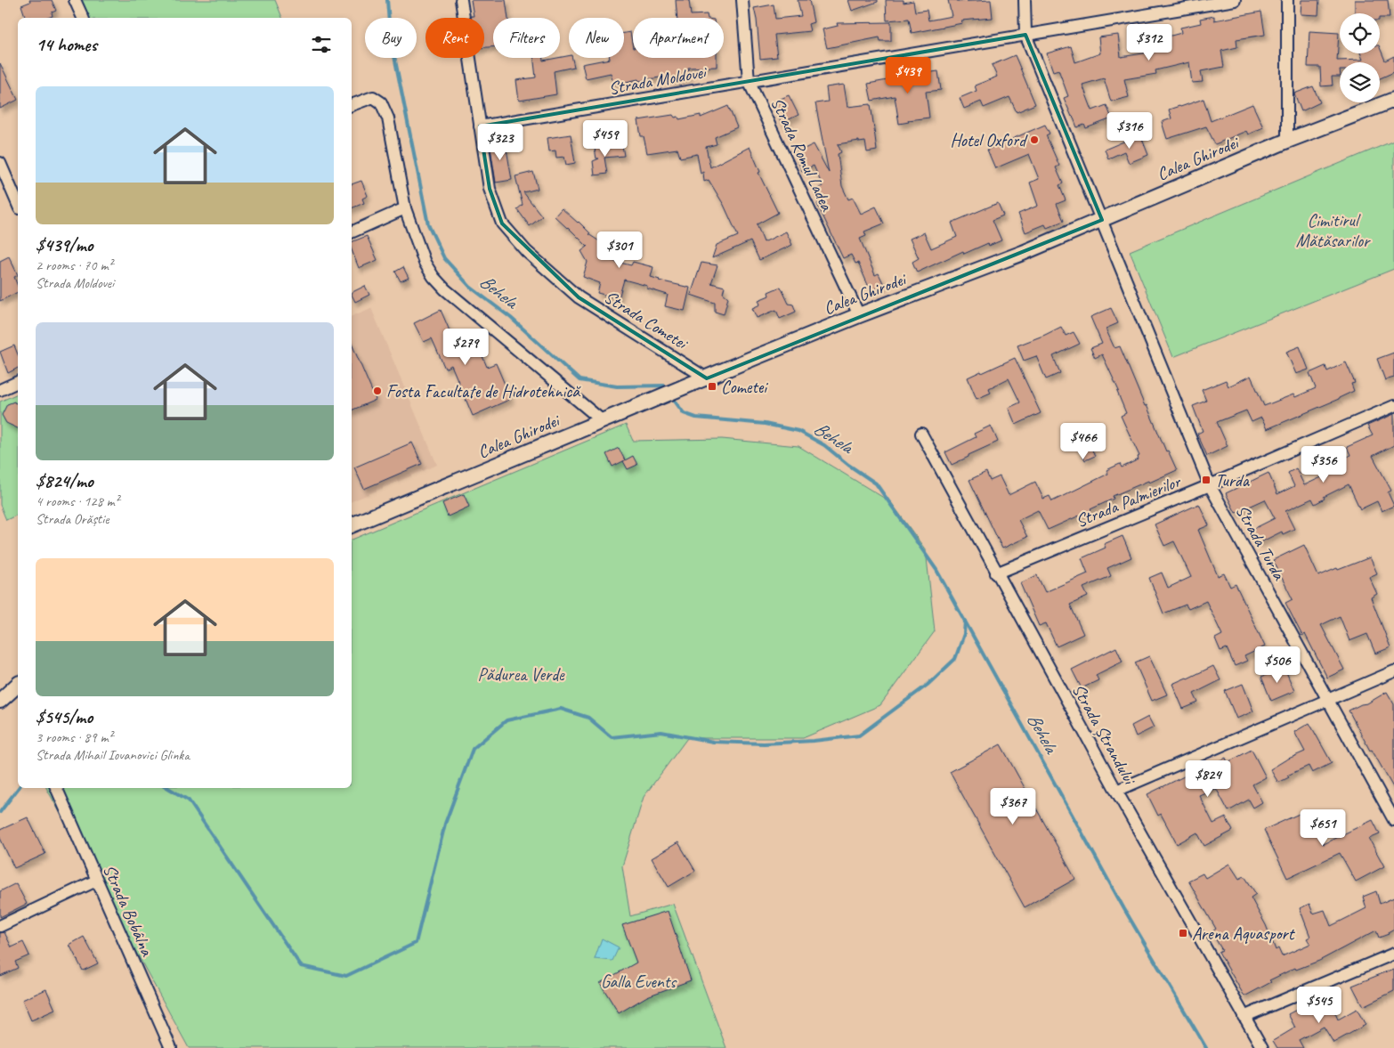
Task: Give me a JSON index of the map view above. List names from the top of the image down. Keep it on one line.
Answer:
{"streets":{"street":["Strada Moldovei","Strada Romul Ladea","Calea Ghirodei","Strada Cometei","Strada Palmierilor","Strada Turda","Strada Ștrandului","Strada Bobâlna"]},"crossings":[["Strada Moldovei","Strada Romul Ladea"],["Strada Moldovei","Strada Cometei"],["Strada Moldovei","Strada Turda"],["Strada Romul Ladea","Calea Ghirodei"],["Calea Ghirodei","Strada Cometei"],["Calea Ghirodei","Strada Turda"],["Strada Palmierilor","Strada Turda"],["Strada Palmierilor","Strada Ștrandului"]],"water":["Behela"],"parks":["Cimitirul Mătăsarilor","Pădurea Verde","Galla Events"],"places":{"other":["Hotel Oxford","Fosta Facultate de Hidrotehnică"],"transit":["Cometei","Turda","Arena Aquasport"]},"page":{"chip":["Buy","Rent","Filters","New","Apartment"],"heading":"14 homes","price":["$312","$439","$316","$459","$323","$301","$279","$466","$356","$506","$824","$367","$651","$545"],"list":[{"name":"$439/mo","note":"2 rooms · 70 m² · Strada Moldovei"},{"name":"$824/mo","note":"4 rooms · 128 m² · Strada Orăștie"},{"name":"$545/mo","note":"3 rooms · 89 m² · Strada Mihail Iovanovici Glinka"}]}}
